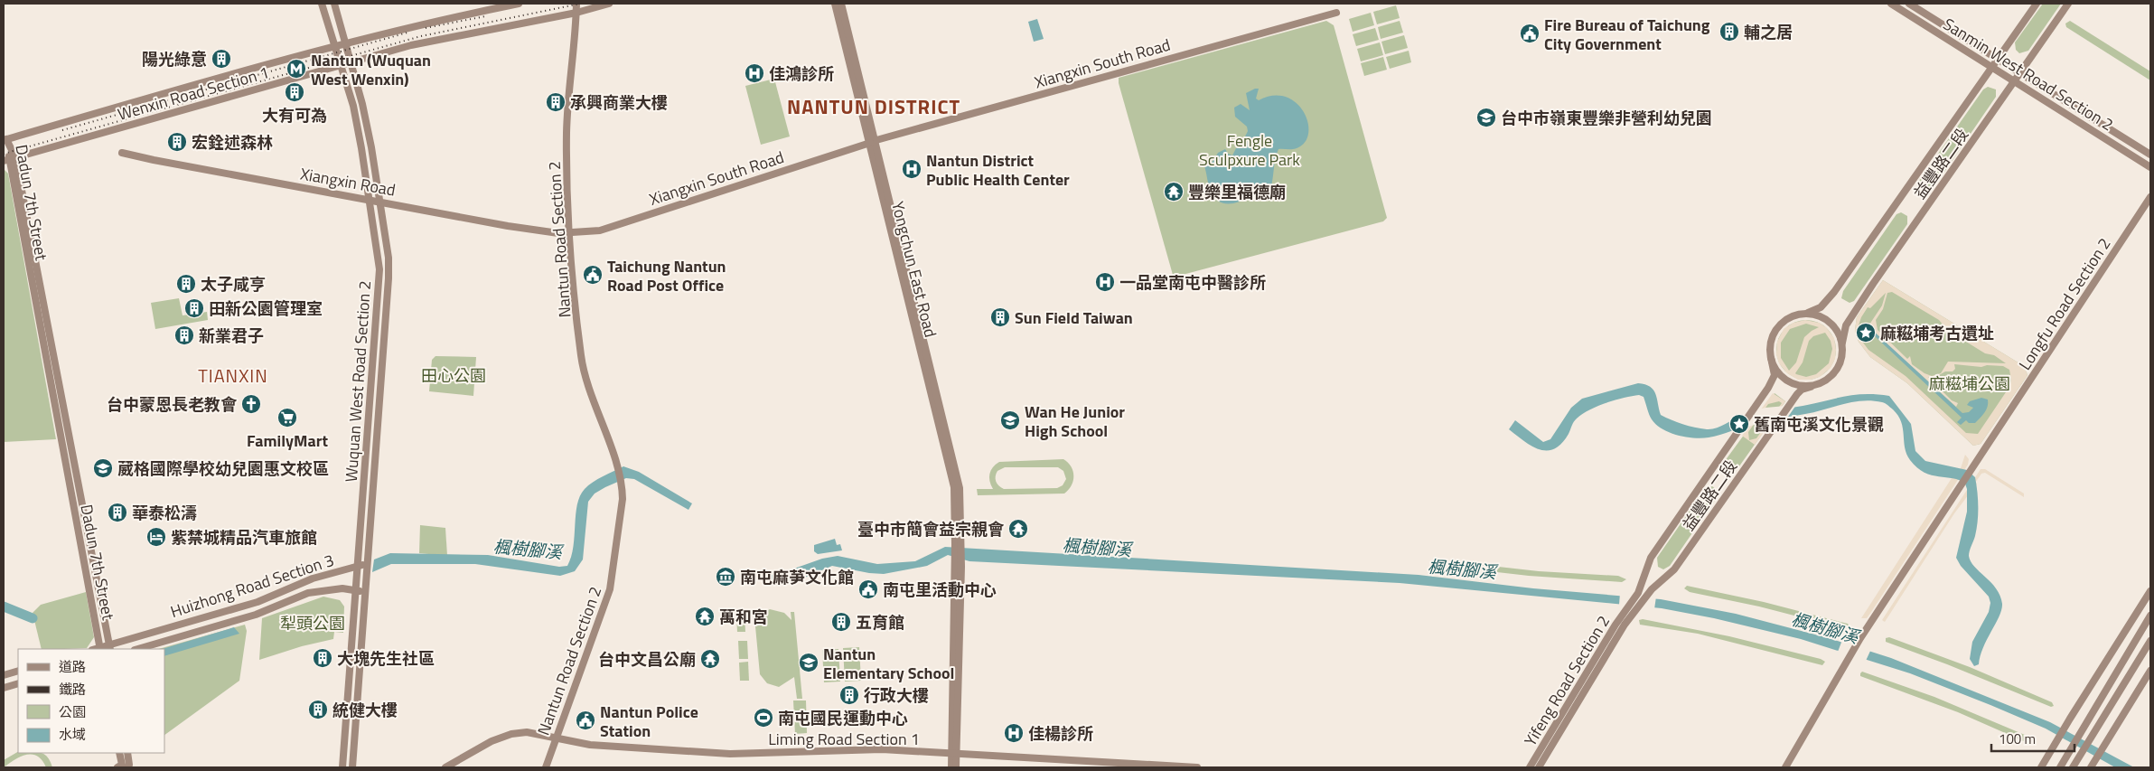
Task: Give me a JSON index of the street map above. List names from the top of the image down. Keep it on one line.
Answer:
{"streets":{"street":["Xiangxin South Road","Sanmin West Road Section 2","Wenxin Road Section 1","益豐路二段","Xiangxin Road","Dadun 7th Street","Nantun Road Section 2","Yongchun East Road","Longfu Road Section 2","Wuquan West Road Section 2","Huizhong Road Section 3","Yifeng Road Section 2","Liming Road Section 1"]},"crossings":[["Xiangxin South Road","Xiangxin Road"],["Xiangxin South Road","Nantun Road Section 2"],["Xiangxin South Road","Yongchun East Road"],["Sanmin West Road Section 2","益豐路二段"],["Wenxin Road Section 1","Dadun 7th Street"],["Wenxin Road Section 1","Nantun Road Section 2"],["Wenxin Road Section 1","Wuquan West Road Section 2"],["益豐路二段","Yifeng Road Section 2"],["Xiangxin Road","Nantun Road Section 2"],["Xiangxin Road","Wuquan West Road Section 2"],["Dadun 7th Street","Huizhong Road Section 3"],["Nantun Road Section 2","Liming Road Section 1"],["Yongchun East Road","Liming Road Section 1"],["Wuquan West Road Section 2","Huizhong Road Section 3"]],"districts":["NANTUN DISTRICT","TIANXIN"],"water":["楓樹腳溪"],"parks":["Fengle Sculpxure Park","田心公園","麻糍埔公園","犁頭公園"],"places":{"building":["輔之居","陽光綠意","大有可為","承興商業大樓","宏銓述森林","太子咸亨","田新公園管理室","Sun Field Taiwan","新業君子","華泰松濤","五育館","大塊先生社區","行政大樓","統健大樓"],"public building":["Fire Bureau of Taichung City Government","Taichung Nantun Road Post Office","南屯里活動中心","Nantun Police Station"],"metro station":["Nantun (Wuquan West Wenxin)"],"hospital":["佳鴻診所","Nantun District Public Health Center","一品堂南屯中醫診所","佳楊診所"],"school or university":["台中市嶺東豐樂非營利幼兒園","Wan He Junior High School","葳格國際學校幼兒園惠文校區","Nantun Elementary School"],"temple":["豐樂里福德廟","臺中市簡會益宗親會","萬和宮","台中文昌公廟"],"place":["麻糍埔考古遺址","舊南屯溪文化景觀"],"church":["台中蒙恩長老教會"],"supermarket":["FamilyMart"],"hotel":["紫禁城精品汽車旅館"],"museum":["南屯麻芛文化館"],"sports":["南屯國民運動中心"]},"legend":["道路","鐵路","公園","水域"],"scale_bar":"100 m"}
